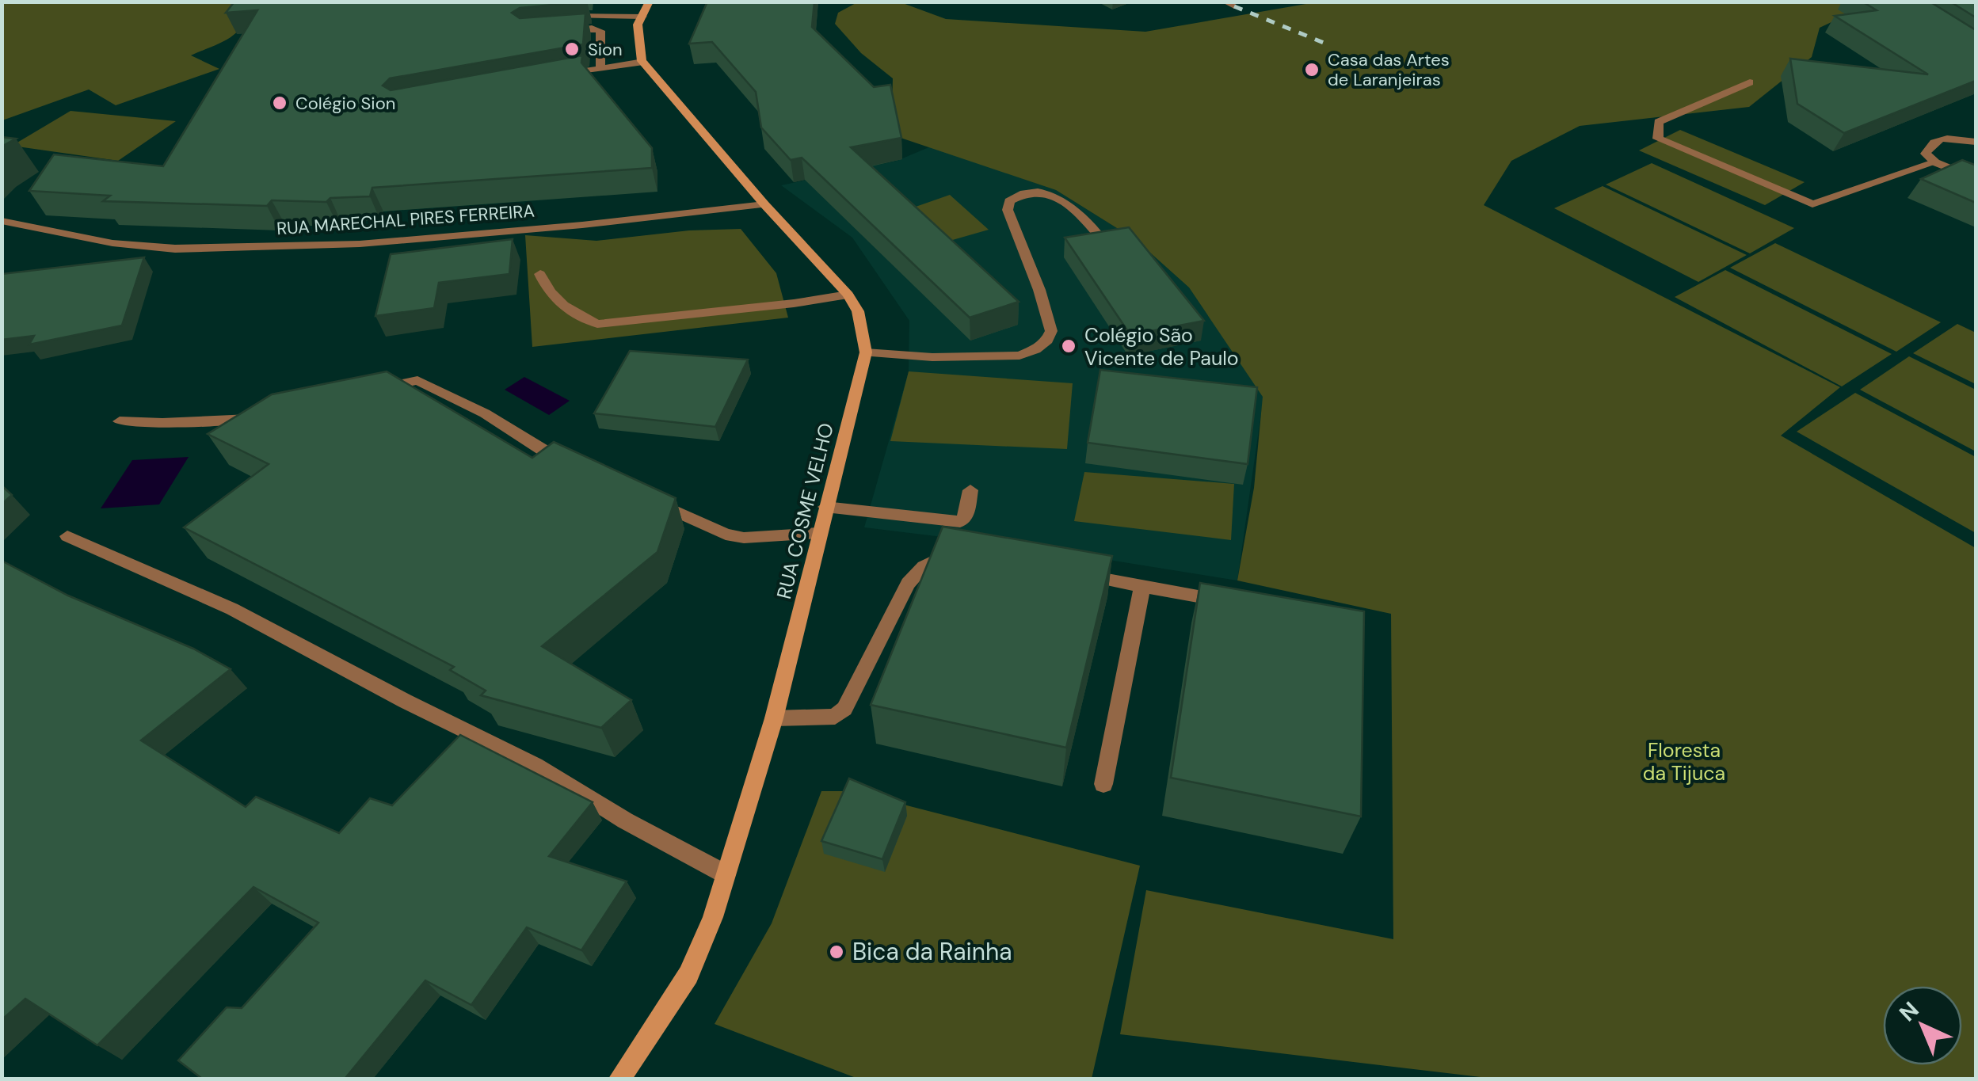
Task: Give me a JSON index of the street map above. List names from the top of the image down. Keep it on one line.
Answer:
{"streets":{"main road":["RUA COSME VELHO"],"street":["RUA MARECHAL PIRES FERREIRA"]},"crossings":[["RUA MARECHAL PIRES FERREIRA","RUA COSME VELHO"]],"parks":["Floresta da Tijuca"],"places":["Sion","Casa das Artes de Laranjeiras","Colégio Sion","Colégio São Vicente de Paulo","Bica da Rainha"],"north":"top left"}
